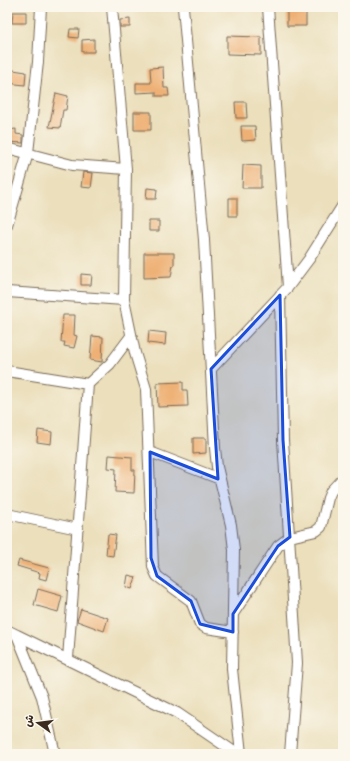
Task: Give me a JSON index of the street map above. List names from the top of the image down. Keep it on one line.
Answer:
{"north":"left"}
